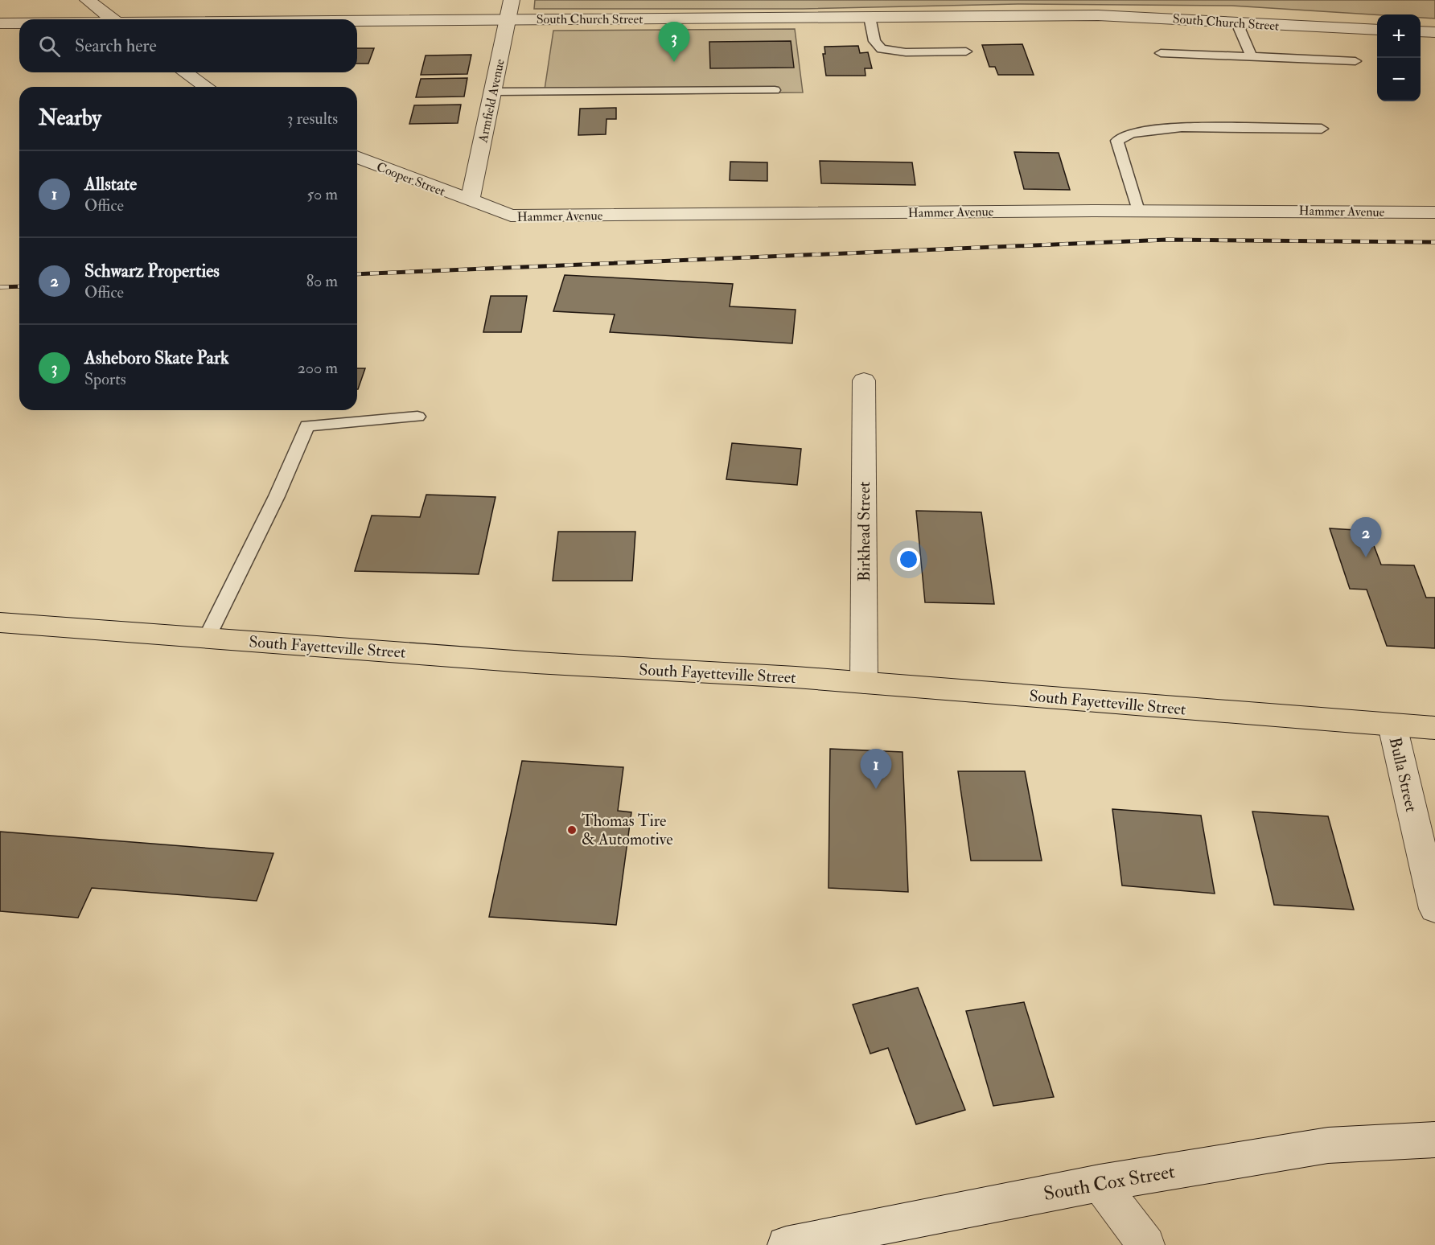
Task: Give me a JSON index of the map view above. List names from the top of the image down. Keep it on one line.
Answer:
{"streets":{"main road":["South Fayetteville Street"],"street":["South Church Street","Armfield Avenue","Cooper Street","Hammer Avenue","Birkhead Street","Bulla Street","South Cox Street"]},"crossings":[["South Church Street","Armfield Avenue"],["Armfield Avenue","Cooper Street"],["Armfield Avenue","Hammer Avenue"],["Cooper Street","Hammer Avenue"],["Birkhead Street","South Fayetteville Street"],["South Fayetteville Street","Bulla Street"]],"places":["Thomas Tire & Automotive"],"page":{"map_buttons":["+","−"],"search":"Search here","pins":["3","2","1"],"heading":["Nearby","3 results"],"list":[{"mark":"1","name":"Allstate","note":"Office","value":"50 m"},{"mark":"2","name":"Schwarz Properties","note":"Office","value":"80 m"},{"mark":"3","name":"Asheboro Skate Park","note":"Sports","value":"200 m"}]}}
